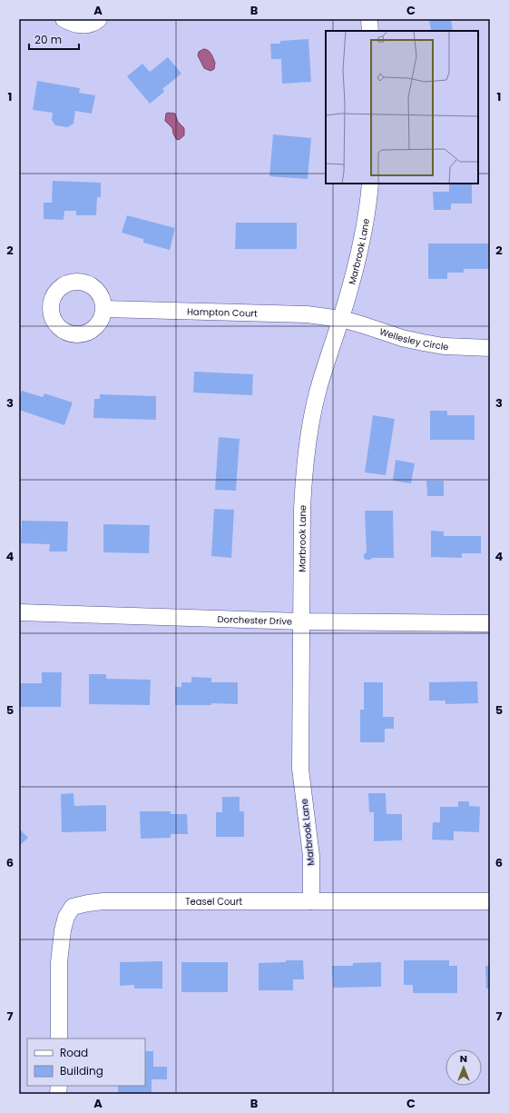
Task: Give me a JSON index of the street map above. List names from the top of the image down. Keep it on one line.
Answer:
{"streets":{"street":["Marbrook Lane","Hampton Court","Wellesley Circle","Dorchester Drive","Teasel Court"]},"crossings":[["Marbrook Lane","Hampton Court"],["Marbrook Lane","Wellesley Circle"],["Marbrook Lane","Dorchester Drive"],["Marbrook Lane","Teasel Court"],["Hampton Court","Wellesley Circle"]],"legend":["Road","Building"],"scale_bar":"20 m","north":"top","grid":{"columns":["A","B","C"],"rows":["1","2","3","4","5","6","7"]}}
